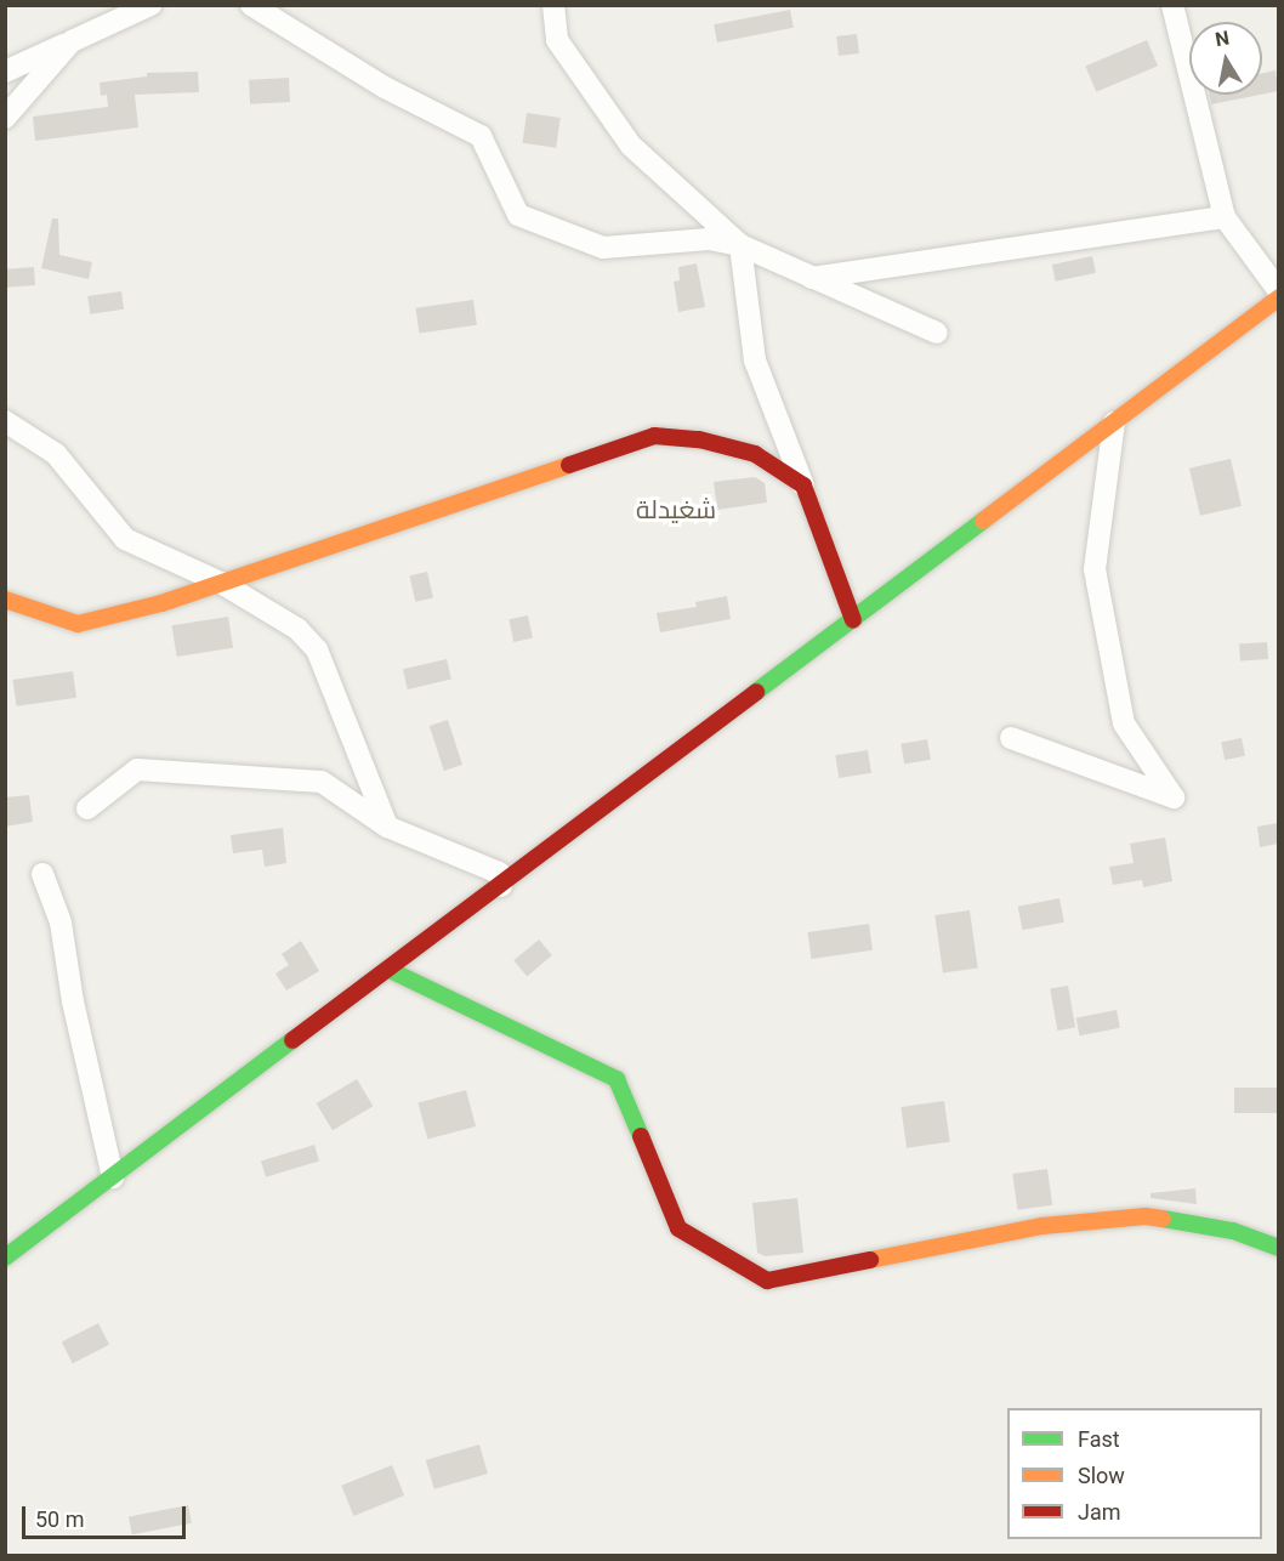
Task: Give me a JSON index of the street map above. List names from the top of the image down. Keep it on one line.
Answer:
{"districts":["شغيدلة"],"legend":["Fast","Slow","Jam"],"scale_bar":"50 m","north":"top"}
